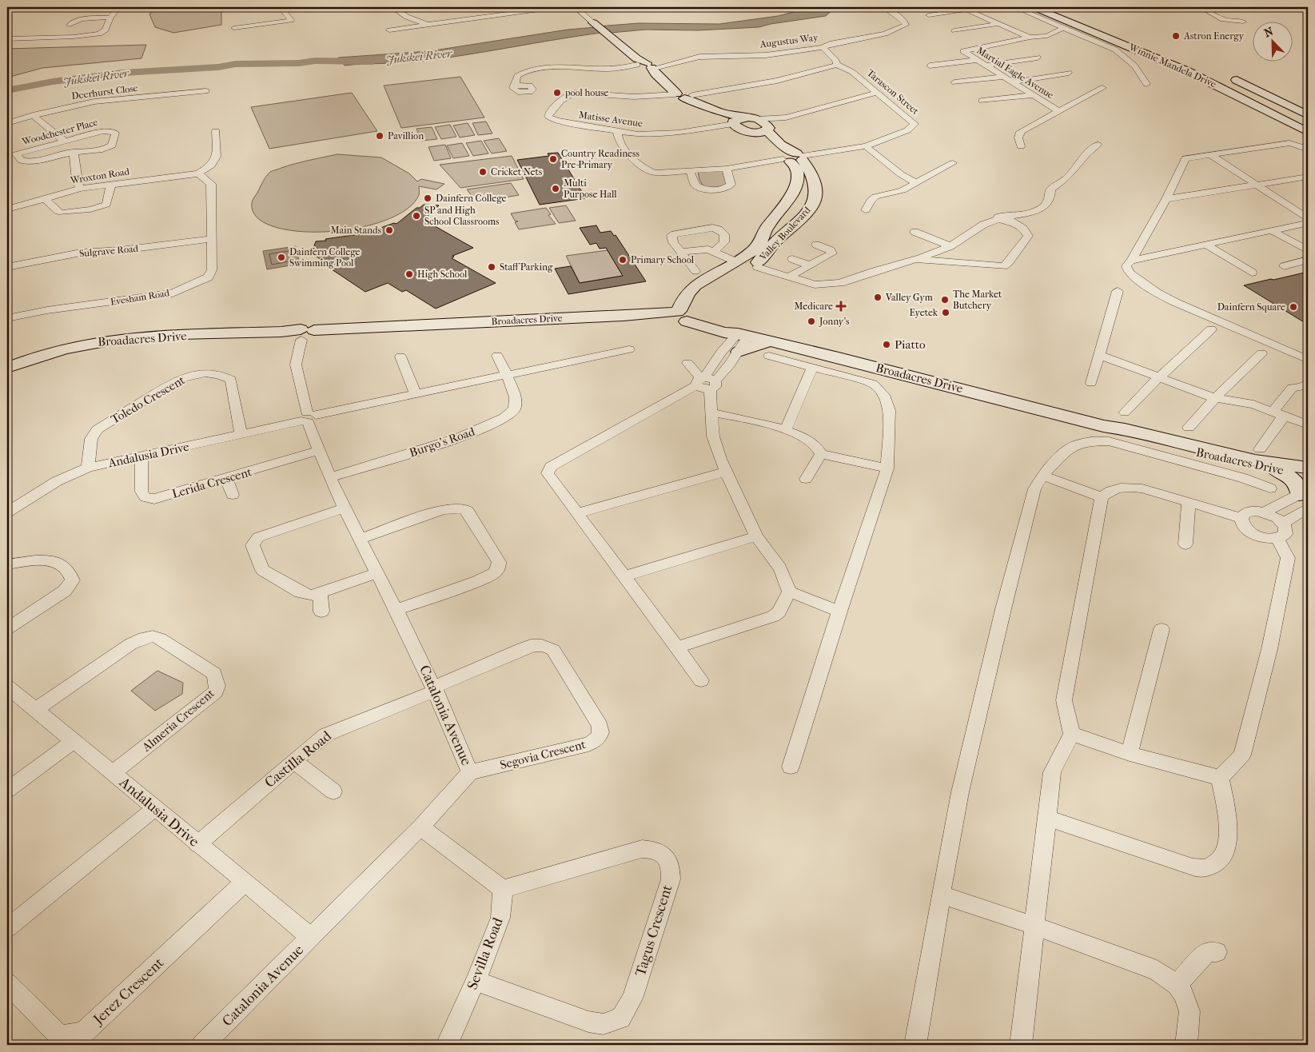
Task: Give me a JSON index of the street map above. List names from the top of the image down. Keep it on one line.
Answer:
{"streets":{"street":["Augustus Way","Winnie Mandela Drive","Martial Eagle Avenue","Deerhurst Close","Tarascon Street","Matisse Avenue","Woodchester Place","Wroxton Road","Valley Boulevard","Sulgrave Road","Evesham Road","Broadacres Drive","Toledo Crescent","Burgo's Road","Andalusia Drive","Lerida Crescent","Catalonia Avenue","Almeria Crescent","Segovia Crescent","Castilla Road","Tagus Crescent","Sevilla Road","Jerez Crescent"]},"crossings":[["Augustus Way","Tarascon Street"],["Tarascon Street","Matisse Avenue"],["Tarascon Street","Valley Boulevard"],["Wroxton Road","Evesham Road"],["Sulgrave Road","Evesham Road"],["Broadacres Drive","Catalonia Avenue"],["Toledo Crescent","Andalusia Drive"],["Burgo's Road","Andalusia Drive"],["Burgo's Road","Catalonia Avenue"],["Andalusia Drive","Lerida Crescent"],["Andalusia Drive","Catalonia Avenue"],["Andalusia Drive","Almeria Crescent"],["Andalusia Drive","Castilla Road"],["Andalusia Drive","Jerez Crescent"],["Lerida Crescent","Catalonia Avenue"],["Catalonia Avenue","Segovia Crescent"],["Catalonia Avenue","Castilla Road"],["Segovia Crescent","Castilla Road"],["Tagus Crescent","Sevilla Road"]],"water":["Jukskei River"],"places":{"other":["Astron Energy","pool house","Pavillion","Country Readiness Pre-Primary","Cricket Nets","Multi Purpose Hall","Dainfern College","SP and High School Classrooms","Main Stands","Dainfern College Swimming Pool","Primary School","Staff Parking","High School","Valley Gym","The Market Butchery","Dainfern Square","Eyetek","Jonny's","Piatto"],"health":["Medicare"]},"north":"top left"}
